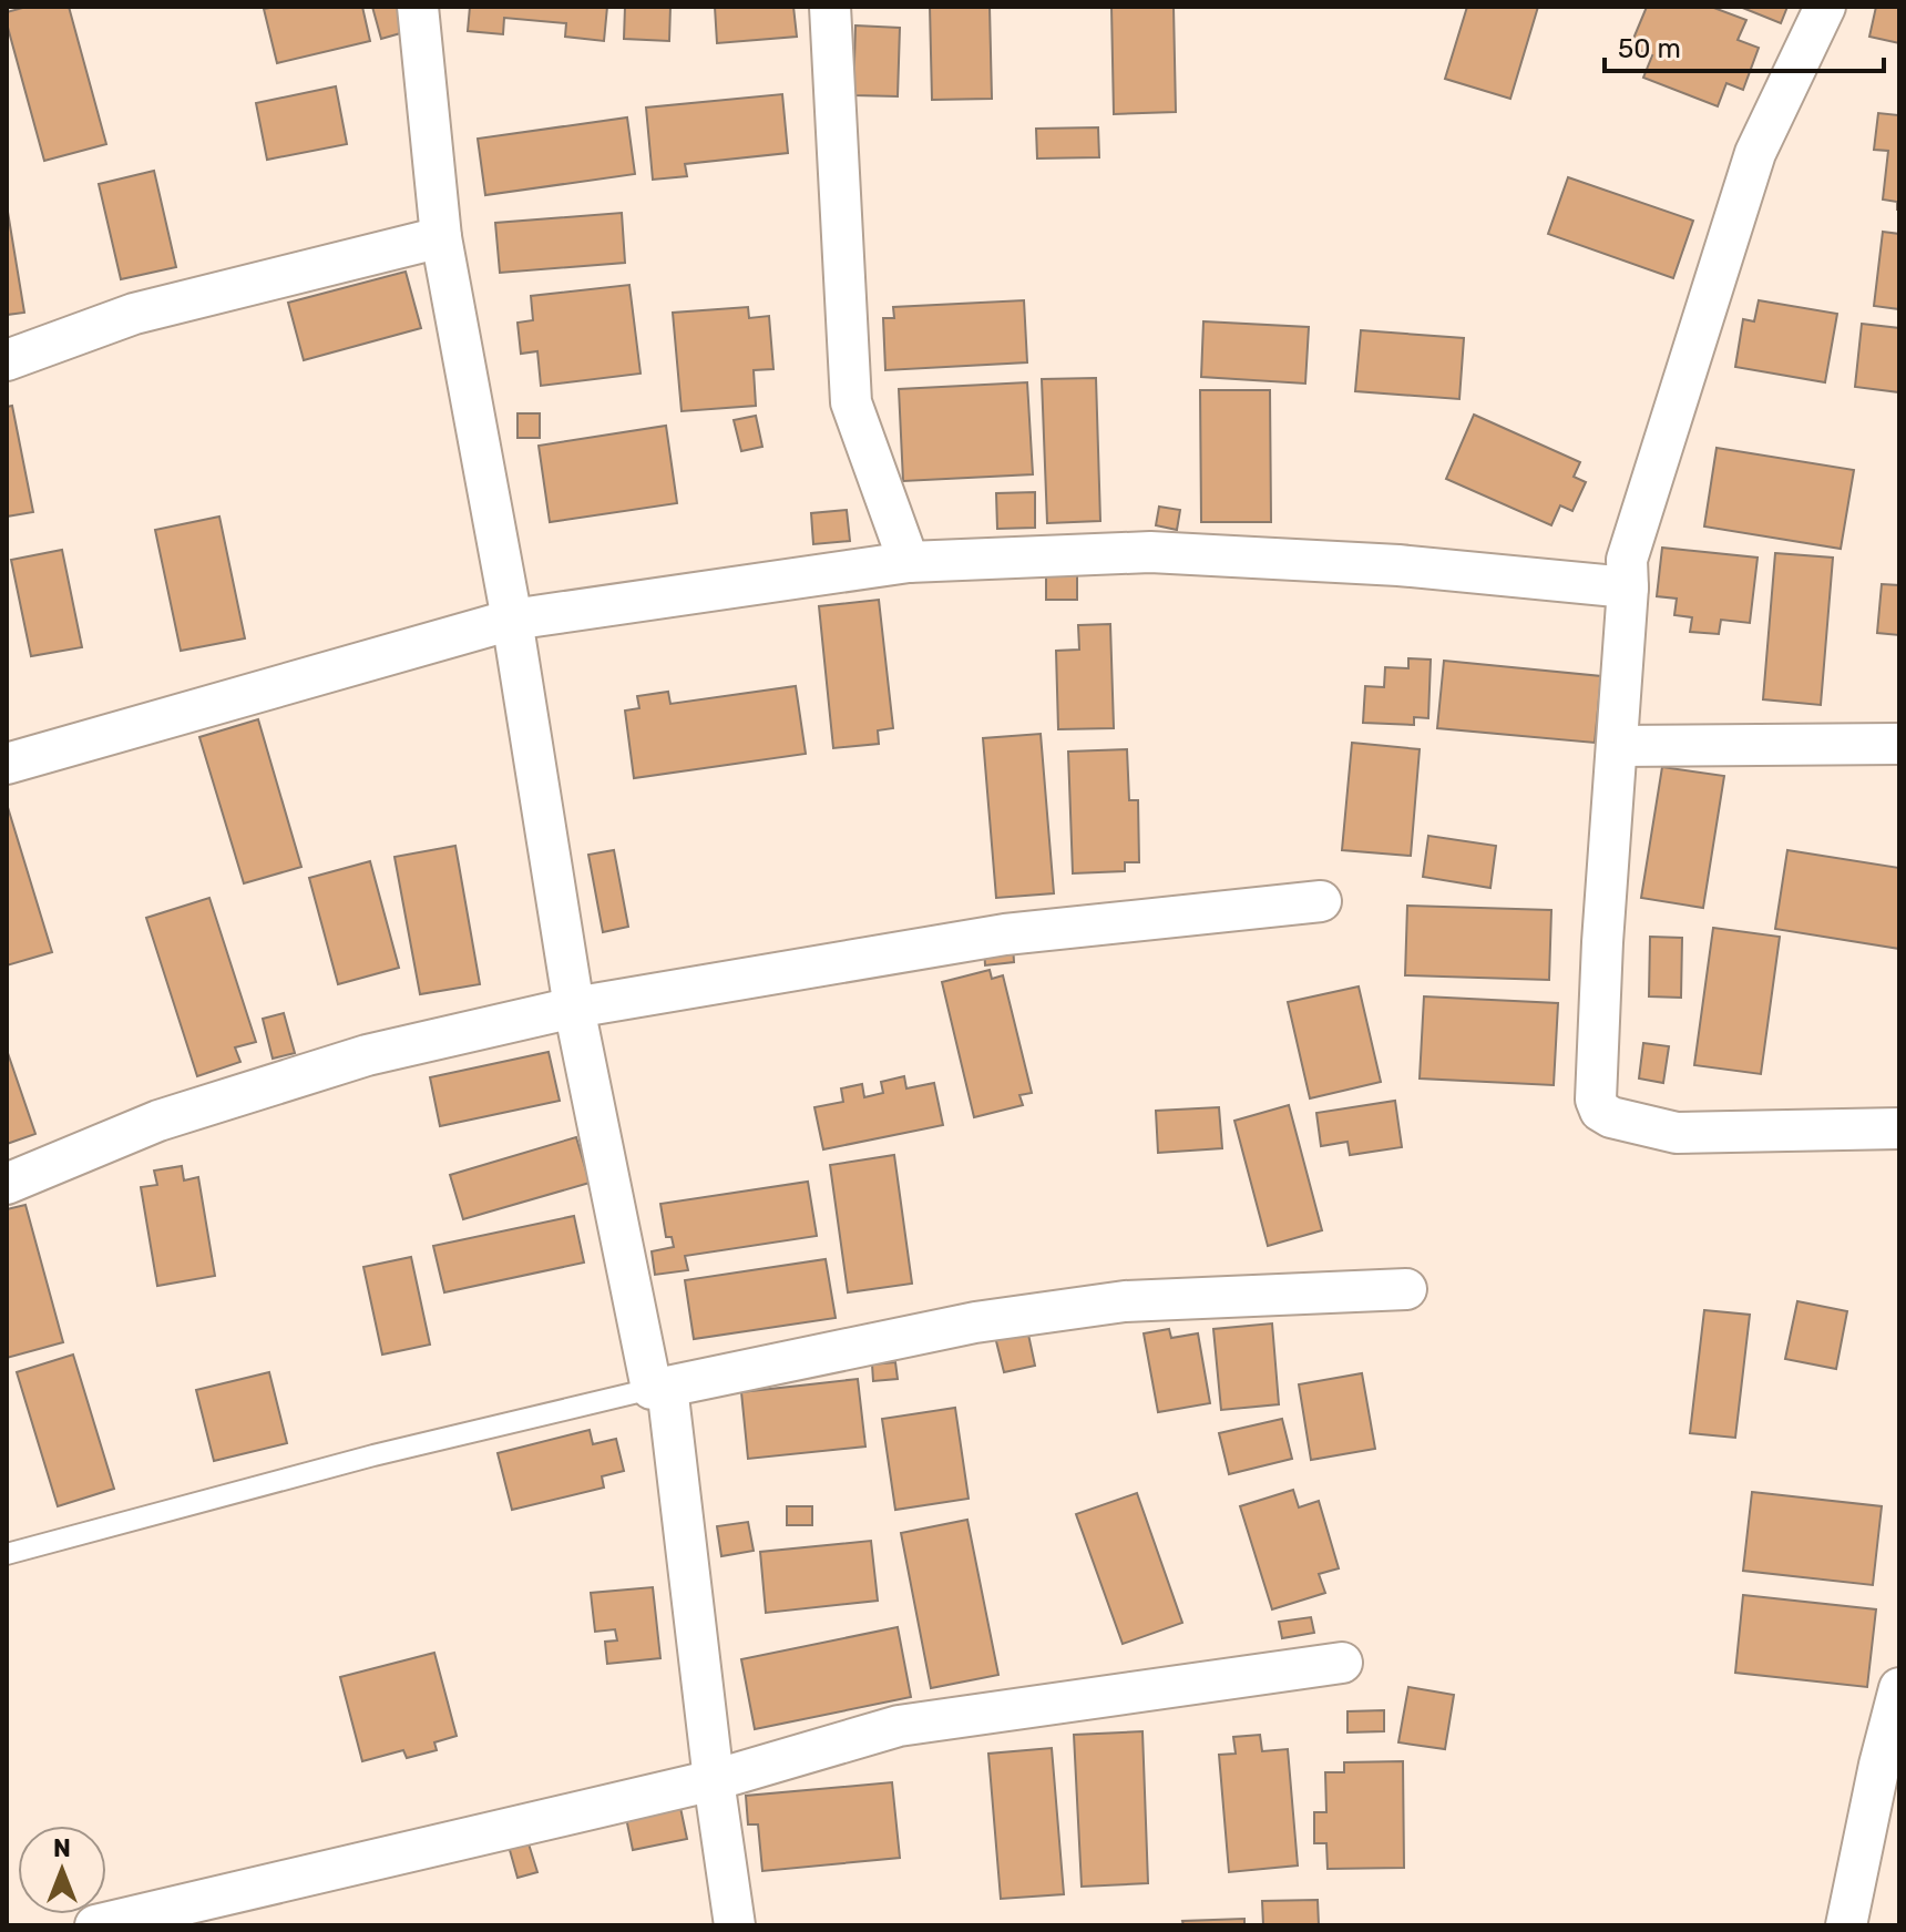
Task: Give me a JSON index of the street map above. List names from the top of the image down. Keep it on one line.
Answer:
{"scale_bar":"50 m","north":"top"}
